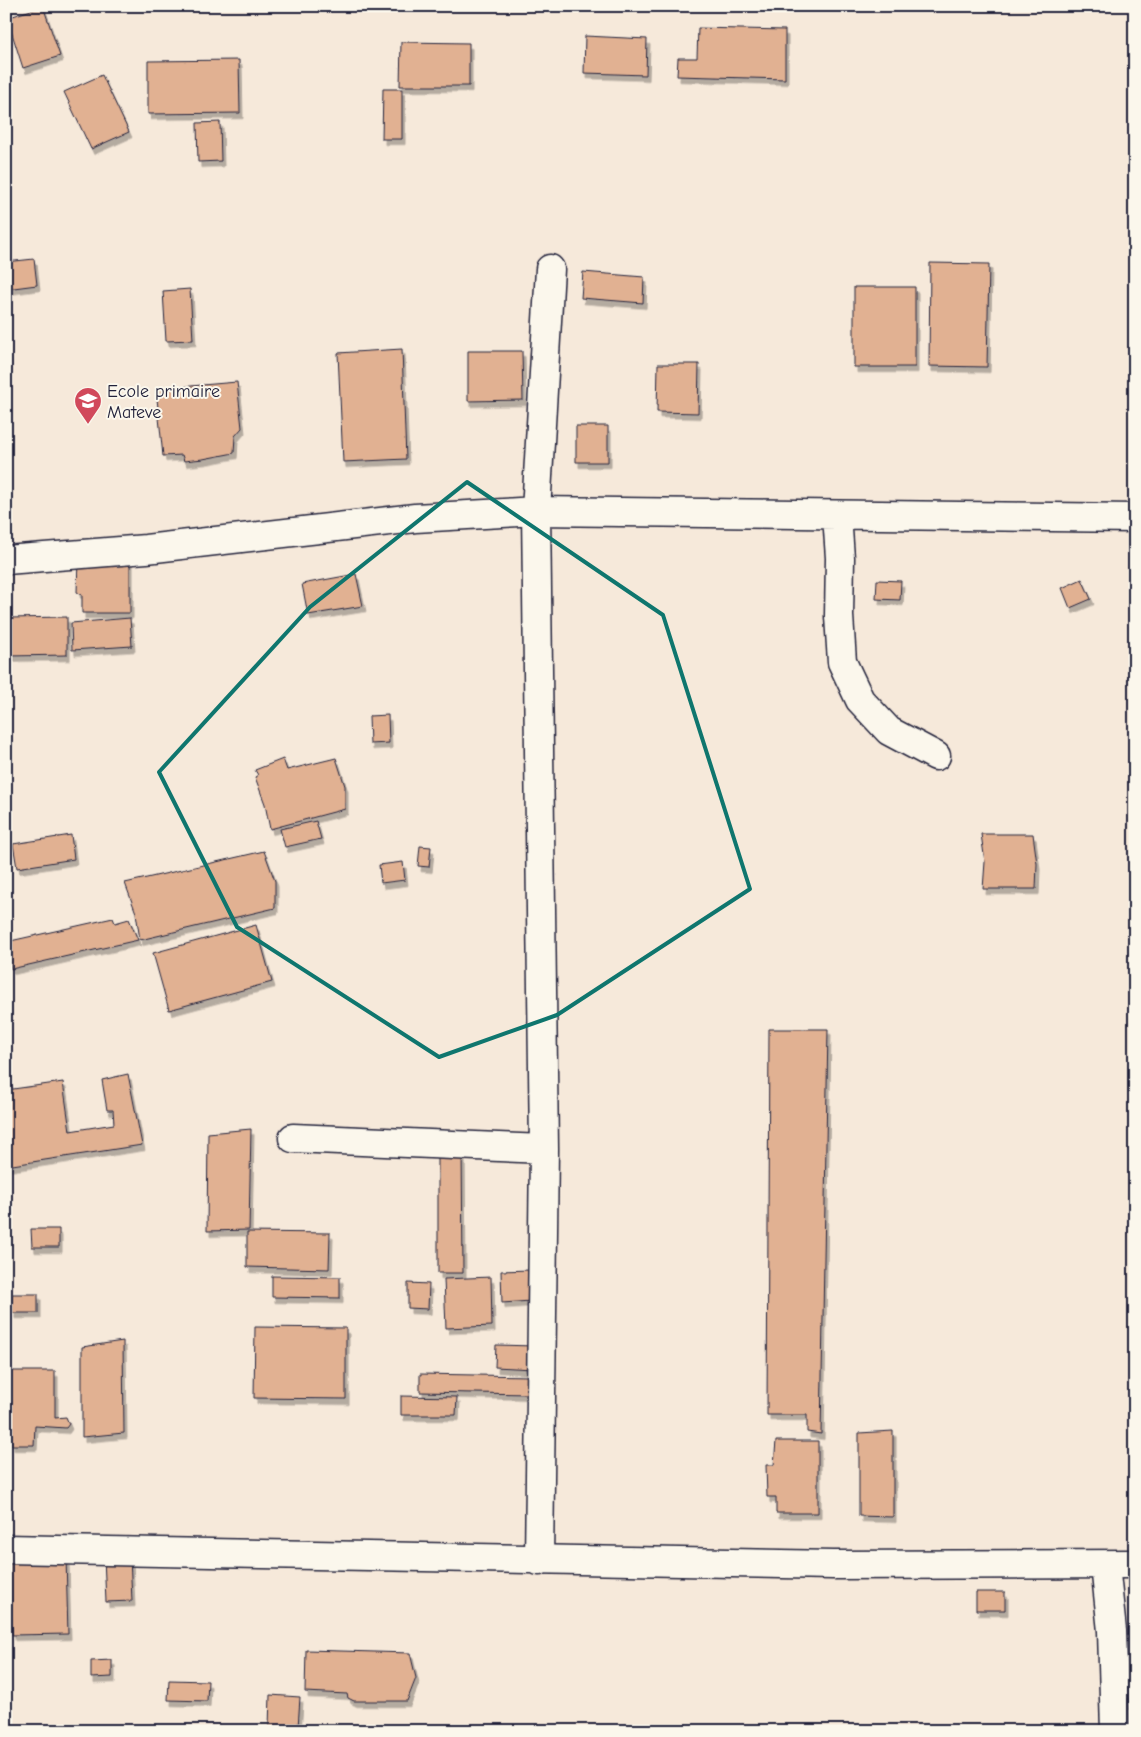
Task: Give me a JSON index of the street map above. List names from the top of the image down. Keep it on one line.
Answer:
{"places":{"school or university":["Ecole primaire Mateve"]}}
